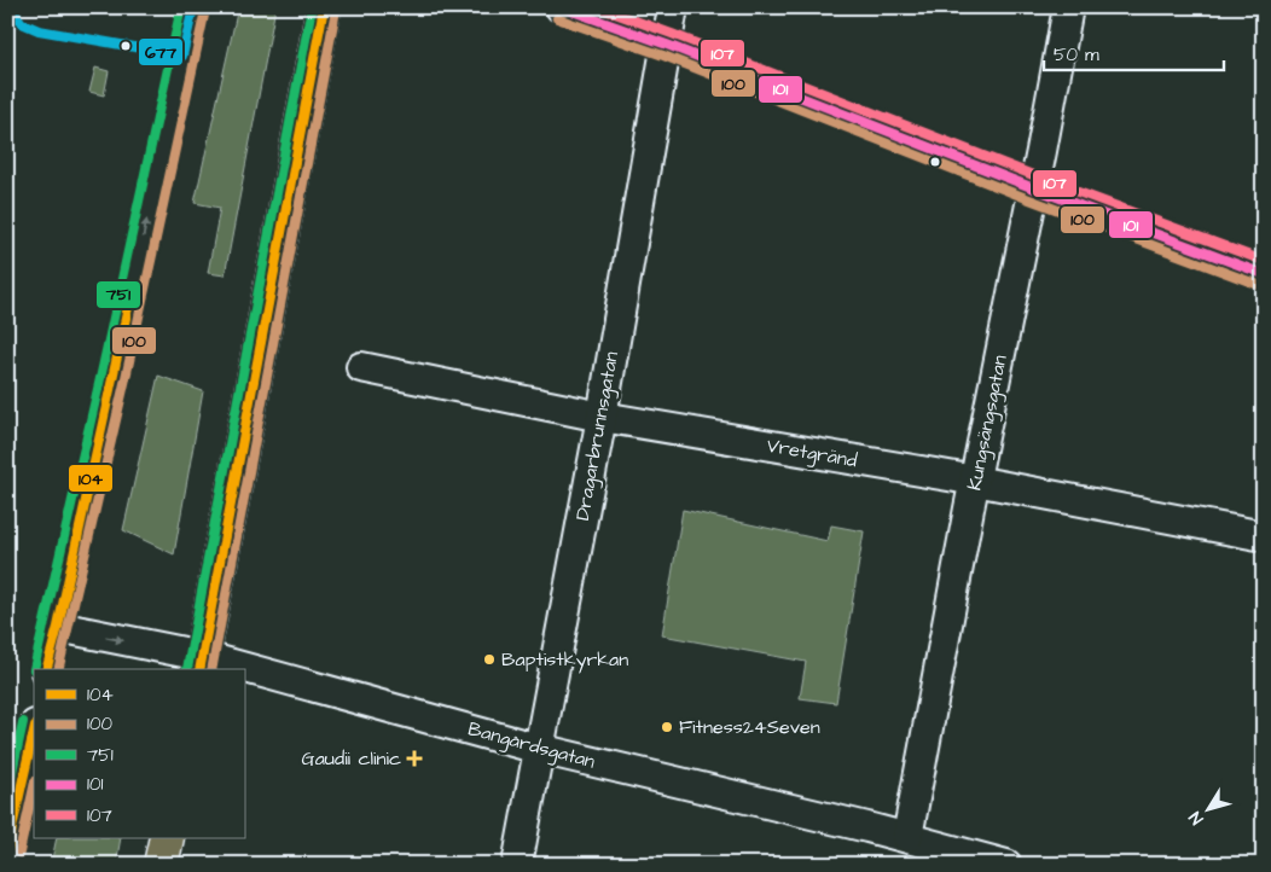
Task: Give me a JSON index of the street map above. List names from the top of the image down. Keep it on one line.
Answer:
{"streets":{"street":["Kungsängsgatan","Dragarbrunnsgatan","Vretgränd","Bangårdsgatan"]},"crossings":[["Kungsängsgatan","Vretgränd"],["Kungsängsgatan","Bangårdsgatan"],["Dragarbrunnsgatan","Vretgränd"],["Dragarbrunnsgatan","Bangårdsgatan"]],"places":{"other":["Baptistkyrkan","Fitness24Seven"],"health":["Gaudii clinic"]},"lines":["transit line 104","transit line 751","transit line 101","transit line 107","transit line 677","transit line 100"],"legend":["104","100","751","101","107"],"scale_bar":"50 m","north":"bottom left"}
